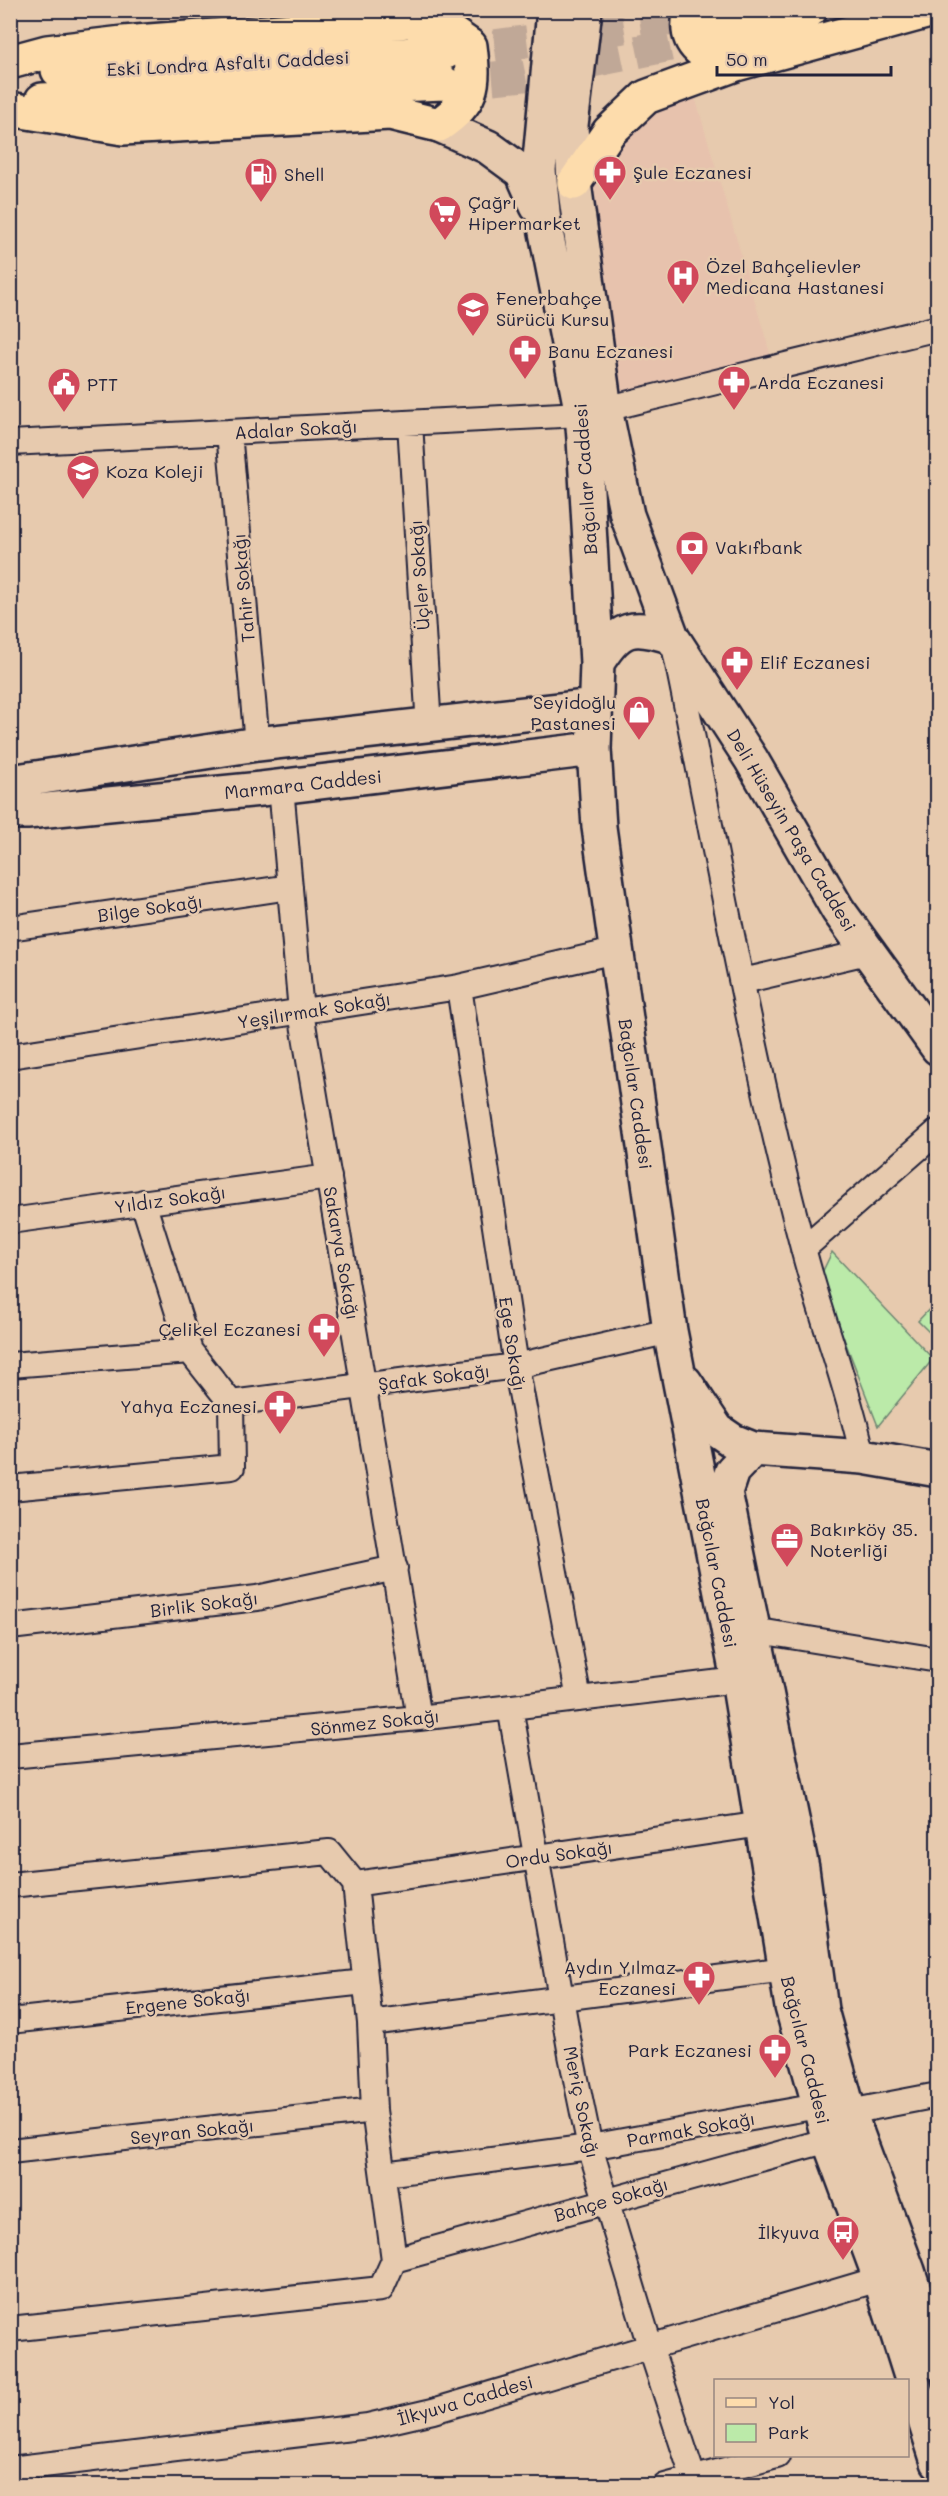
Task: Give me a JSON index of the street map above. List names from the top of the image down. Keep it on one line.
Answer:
{"streets":{"main road":["Eski Londra Asfaltı Caddesi","Bağcılar Caddesi","Marmara Caddesi","Deli Hüseyin Paşa Caddesi"],"street":["Adalar Sokağı","Üçler Sokağı","Tahir Sokağı","Bilge Sokağı","Yeşilırmak Sokağı","Yıldız Sokağı","Sakarya Sokağı","Ege Sokağı","Şafak Sokağı","Birlik Sokağı","Sönmez Sokağı","Ordu Sokağı","Ergene Sokağı","Meriç Sokağı","Parmak Sokağı","Seyran Sokağı","Bahçe Sokağı","İlkyuva Caddesi"]},"crossings":[["Adalar Sokağı","Bağcılar Caddesi"],["Adalar Sokağı","Üçler Sokağı"],["Adalar Sokağı","Tahir Sokağı"],["Bağcılar Caddesi","Marmara Caddesi"],["Bağcılar Caddesi","Deli Hüseyin Paşa Caddesi"],["Bağcılar Caddesi","Yeşilırmak Sokağı"],["Bağcılar Caddesi","Şafak Sokağı"],["Bağcılar Caddesi","Sönmez Sokağı"],["Bağcılar Caddesi","Ordu Sokağı"],["Bağcılar Caddesi","Parmak Sokağı"],["Bağcılar Caddesi","Bahçe Sokağı"],["Bağcılar Caddesi","İlkyuva Caddesi"],["Marmara Caddesi","Sakarya Sokağı"],["Bilge Sokağı","Sakarya Sokağı"],["Yeşilırmak Sokağı","Sakarya Sokağı"],["Yeşilırmak Sokağı","Ege Sokağı"],["Yıldız Sokağı","Sakarya Sokağı"],["Sakarya Sokağı","Şafak Sokağı"],["Sakarya Sokağı","Birlik Sokağı"],["Sakarya Sokağı","Sönmez Sokağı"],["Ege Sokağı","Şafak Sokağı"],["Ege Sokağı","Sönmez Sokağı"],["Sönmez Sokağı","Meriç Sokağı"],["Ordu Sokağı","Meriç Sokağı"],["Meriç Sokağı","Parmak Sokağı"],["Meriç Sokağı","Bahçe Sokağı"],["Meriç Sokağı","İlkyuva Caddesi"]],"places":{"pharmacy":["Şule Eczanesi","Banu Eczanesi","Arda Eczanesi","Elif Eczanesi","Çelikel Eczanesi","Yahya Eczanesi","Aydın Yılmaz Eczanesi","Park Eczanesi"],"fuel station":["Shell"],"supermarket":["Çağrı Hipermarket"],"hospital":["Özel Bahçelievler Medicana Hastanesi"],"school or university":["Fenerbahçe Sürücü Kursu","Koza Koleji"],"public building":["PTT"],"bank":["Vakıfbank"],"shop":["Seyidoğlu Pastanesi"],"office":["Bakırköy 35. Noterliği"],"bus stop":["İlkyuva"]},"legend":["Yol","Park"],"scale_bar":"50 m"}
